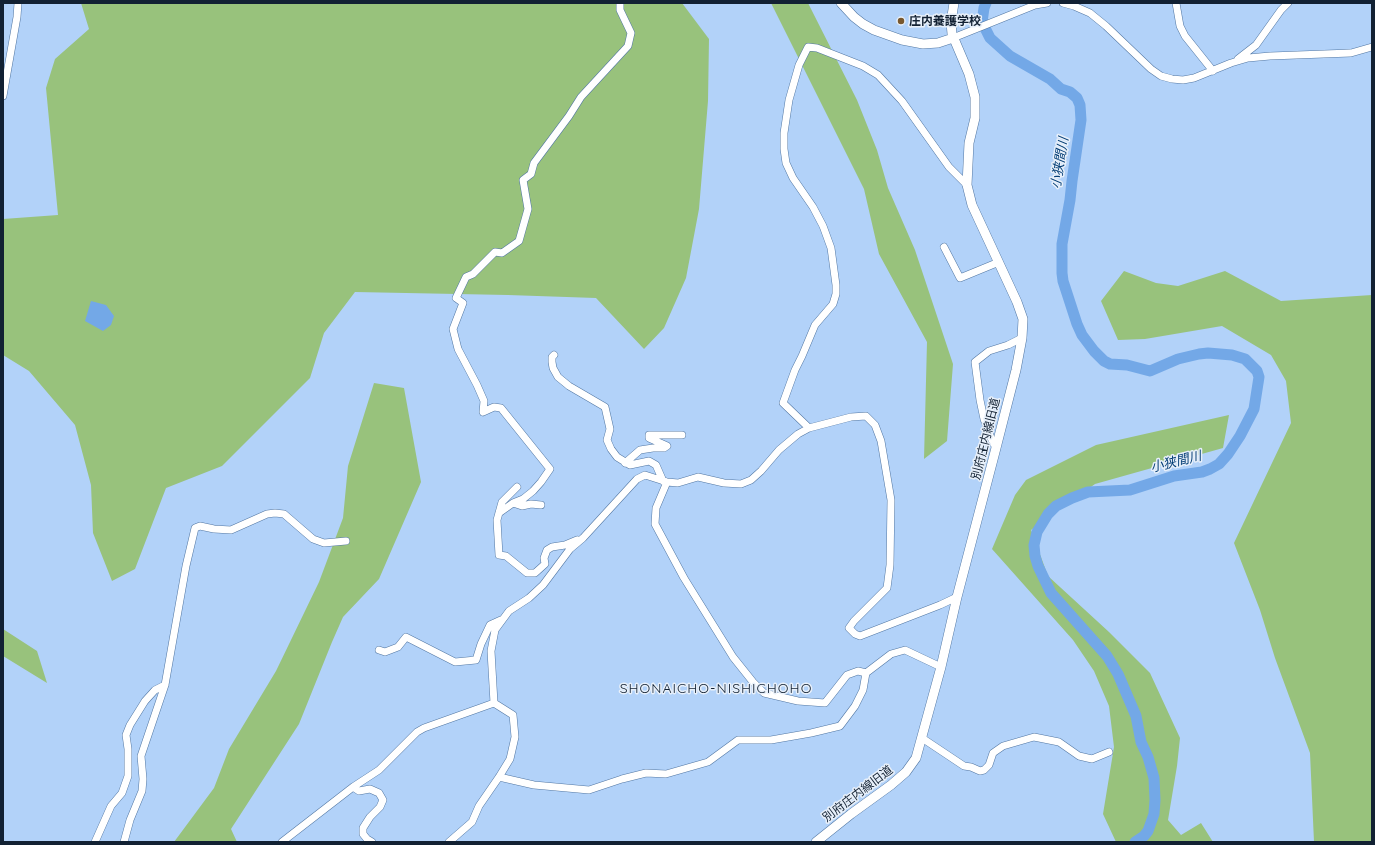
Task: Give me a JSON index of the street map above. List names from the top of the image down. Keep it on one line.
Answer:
{"streets":{"street":["別府庄内線旧道"]},"districts":["SHONAICHO-NISHICHOHO"],"water":["小狭間川"],"places":["庄内養護学校"]}
